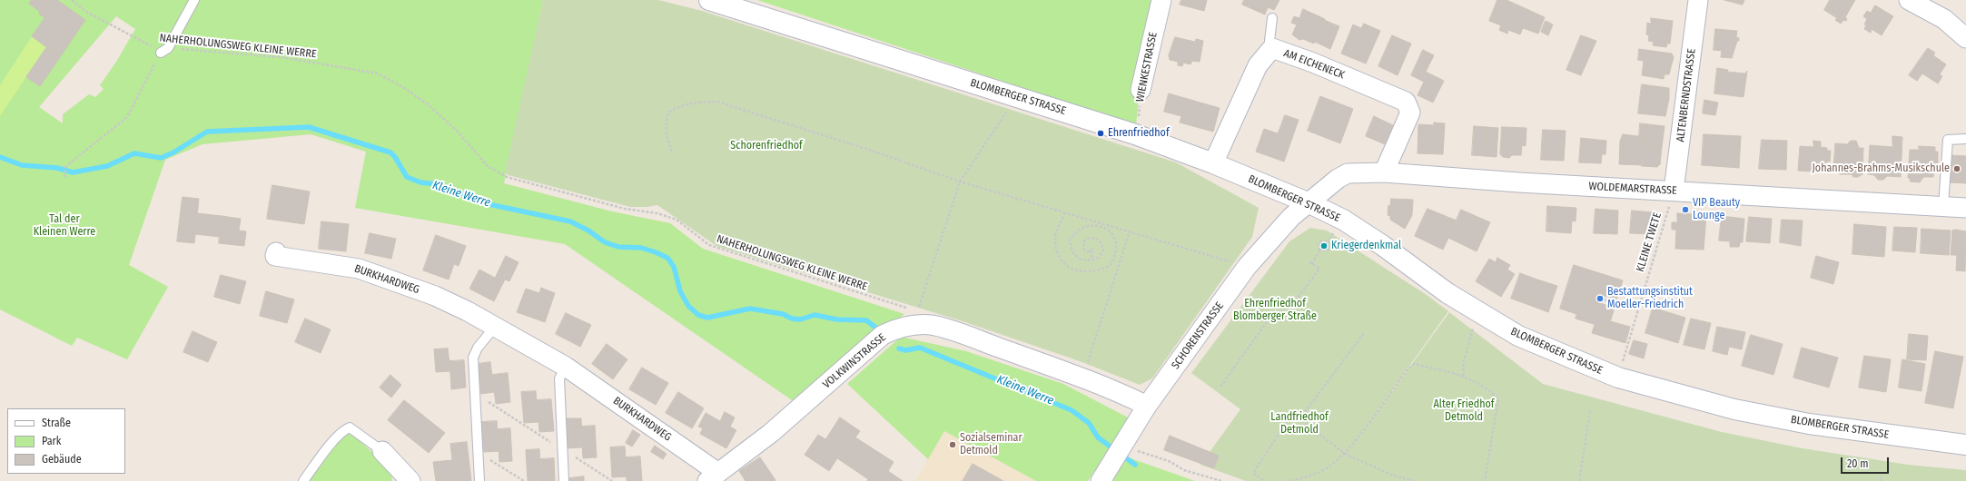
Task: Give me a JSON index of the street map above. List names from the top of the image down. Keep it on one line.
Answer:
{"streets":{"street":["AM EICHENECK","WIENKESTRASSE","ALTENBERNDSTRASSE","BLOMBERGER STRASSE","WOLDEMARSTRASSE","BURKHARDWEG","SCHORENSTRASSE","VOLKWINSTRASSE"],"path":["NAHERHOLUNGSWEG KLEINE WERRE","KLEINE TWETE"]},"crossings":[["AM EICHENECK","BLOMBERGER STRASSE"],["AM EICHENECK","WOLDEMARSTRASSE"],["WIENKESTRASSE","BLOMBERGER STRASSE"],["ALTENBERNDSTRASSE","WOLDEMARSTRASSE"],["ALTENBERNDSTRASSE","KLEINE TWETE"],["BLOMBERGER STRASSE","WOLDEMARSTRASSE"],["BLOMBERGER STRASSE","SCHORENSTRASSE"],["WOLDEMARSTRASSE","KLEINE TWETE"],["WOLDEMARSTRASSE","SCHORENSTRASSE"],["BURKHARDWEG","VOLKWINSTRASSE"],["SCHORENSTRASSE","VOLKWINSTRASSE"]],"water":["Kleine Werre"],"parks":["Schorenfriedhof","Tal der Kleinen Werre","Ehrenfriedhof Blomberger Straße","Alter Friedhof Detmold","Landfriedhof Detmold"],"places":["Ehrenfriedhof","Johannes-Brahms-Musikschule","VIP Beauty Lounge","Kriegerdenkmal","Bestattungsinstitut Moeller-Friedrich","Sozialseminar Detmold"],"legend":["Straße","Park","Gebäude"],"scale_bar":"20 m"}
